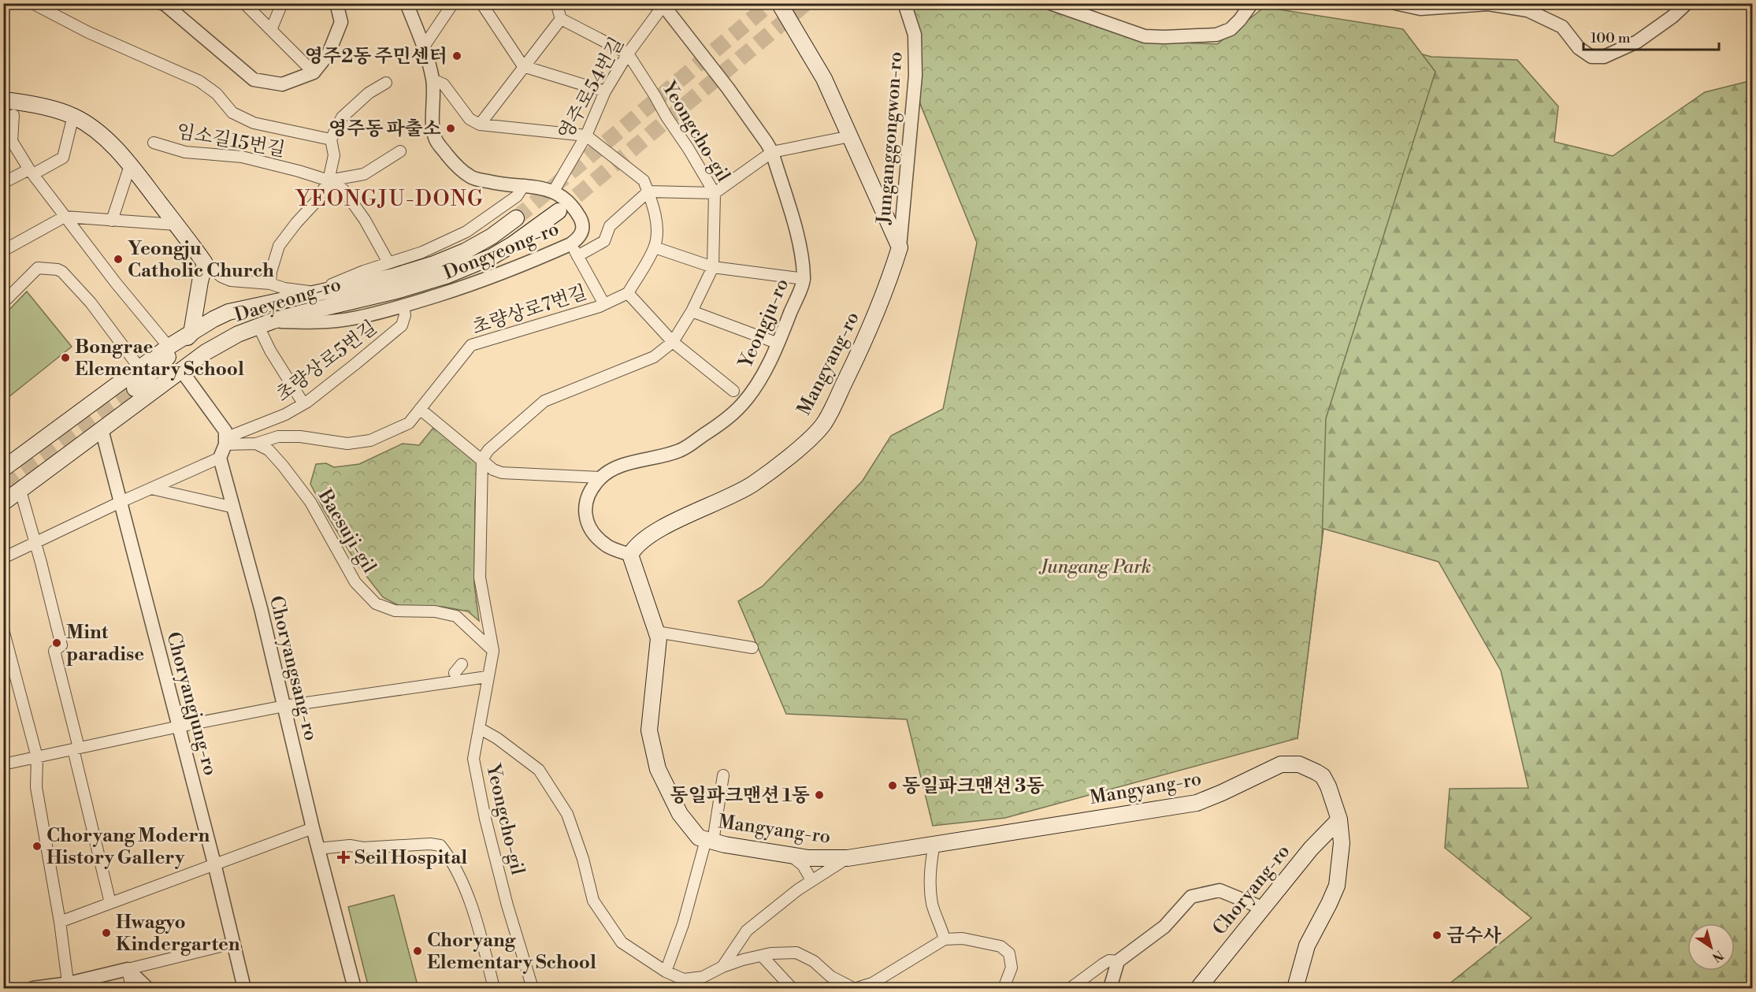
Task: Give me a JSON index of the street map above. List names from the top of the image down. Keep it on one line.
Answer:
{"streets":{"main road":["Daeyeong-ro","Mangyang-ro","Choryang-ro"],"street":["영주로54번길","Yeongcho-gil","Junganggongwon-ro","임소길15번길","Dongyeong-ro","초량상로7번길","Yeongju-ro","초량상로5번길","Baesuji-gil","Choryangsang-ro","Choryangjung-ro"]},"crossings":[["영주로54번길","Yeongcho-gil"],["영주로54번길","Dongyeong-ro"],["영주로54번길","Yeongju-ro"],["Yeongcho-gil","Baesuji-gil"],["Junganggongwon-ro","Mangyang-ro"],["Dongyeong-ro","Daeyeong-ro"],["Dongyeong-ro","초량상로5번길"],["Daeyeong-ro","Choryangjung-ro"],["초량상로7번길","초량상로5번길"],["초량상로7번길","Baesuji-gil"],["Mangyang-ro","Choryang-ro"]],"districts":["YEONGJU-DONG"],"parks":["Jungang Park"],"places":{"other":["영주2동 주민센터","영주동 파출소","Yeongju Catholic Church","Bongrae Elementary School","Mint paradise","동일파크맨션 3동","동일파크맨션 1동","Choryang Modern History Gallery","Hwagyo Kindergarten","금수사","Choryang Elementary School"],"health":["Seil Hospital"]},"scale_bar":"100 m","north":"bottom right"}
